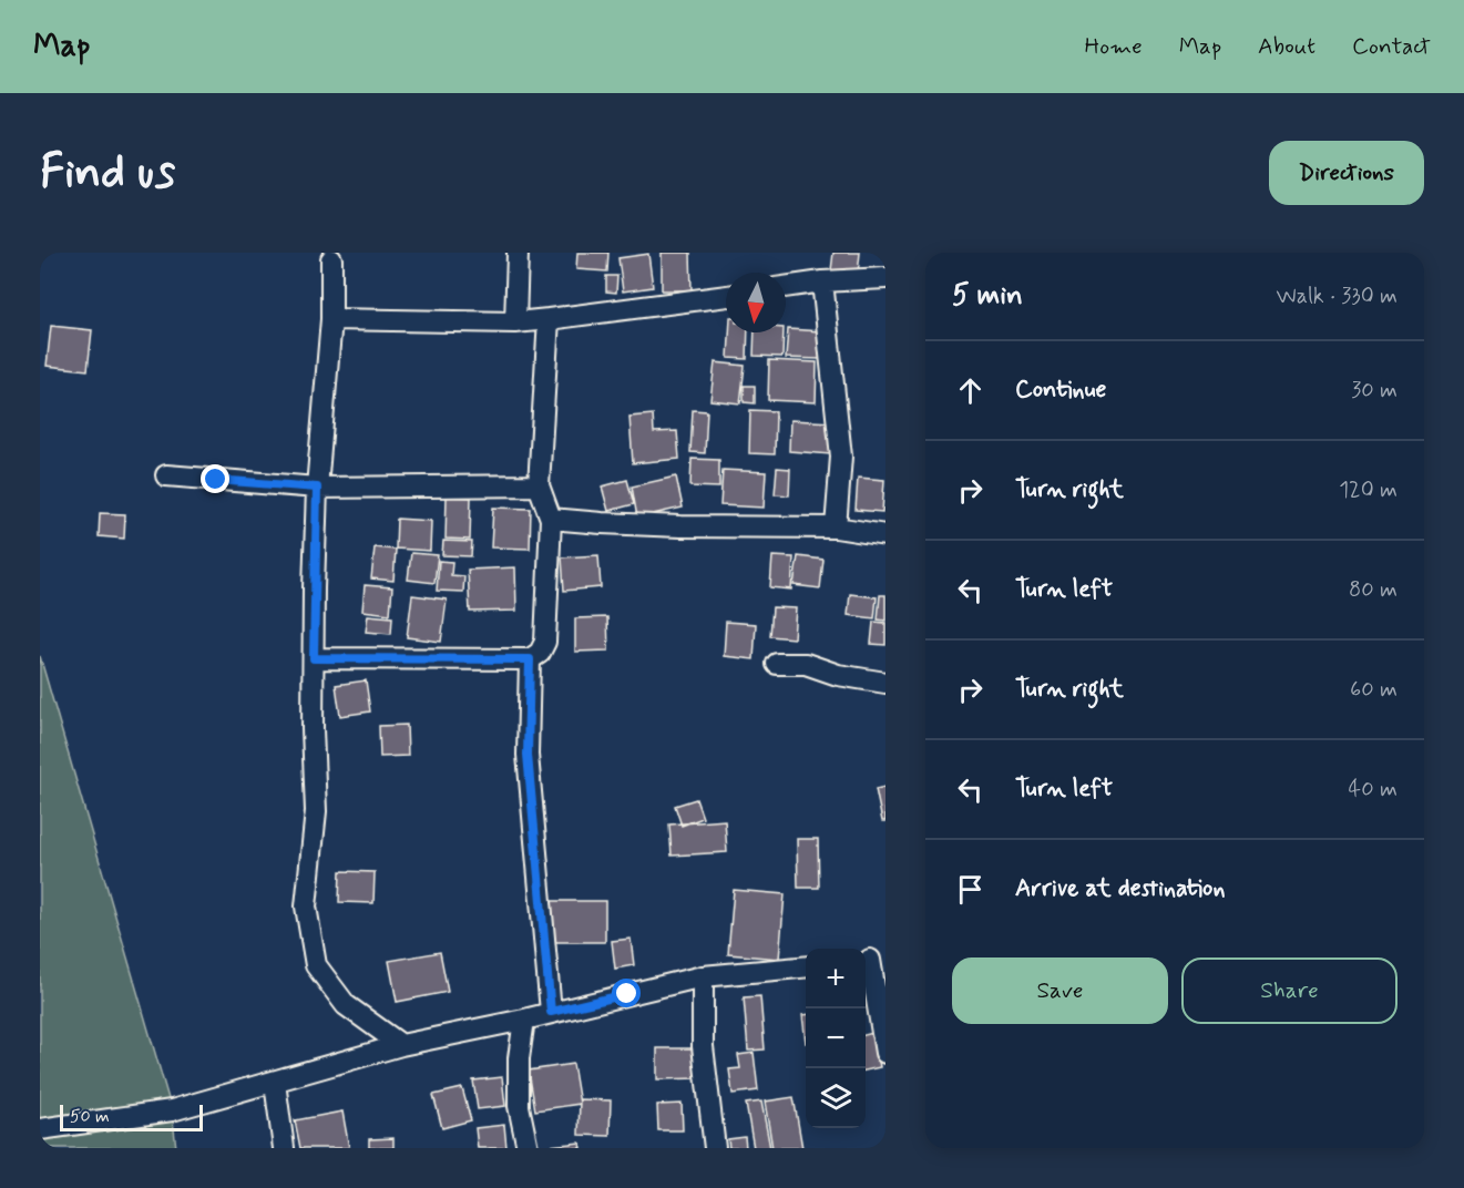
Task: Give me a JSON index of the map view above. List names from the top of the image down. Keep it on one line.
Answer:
{"scale_bar":"50 m","north":"bottom","page":{"header":"Map","nav":["Home","Map","About","Contact"],"buttons":["Directions",["Save","Share"]],"title":"Find us","heading":["5 min","Walk · 330 m"],"list":[["Continue","30 m"],["Turn right","120 m"],["Turn left","80 m"],["Turn right","60 m"],["Turn left","40 m"],"Arrive at destination"],"map_buttons":["+","−"],"scale":"50 m"}}
